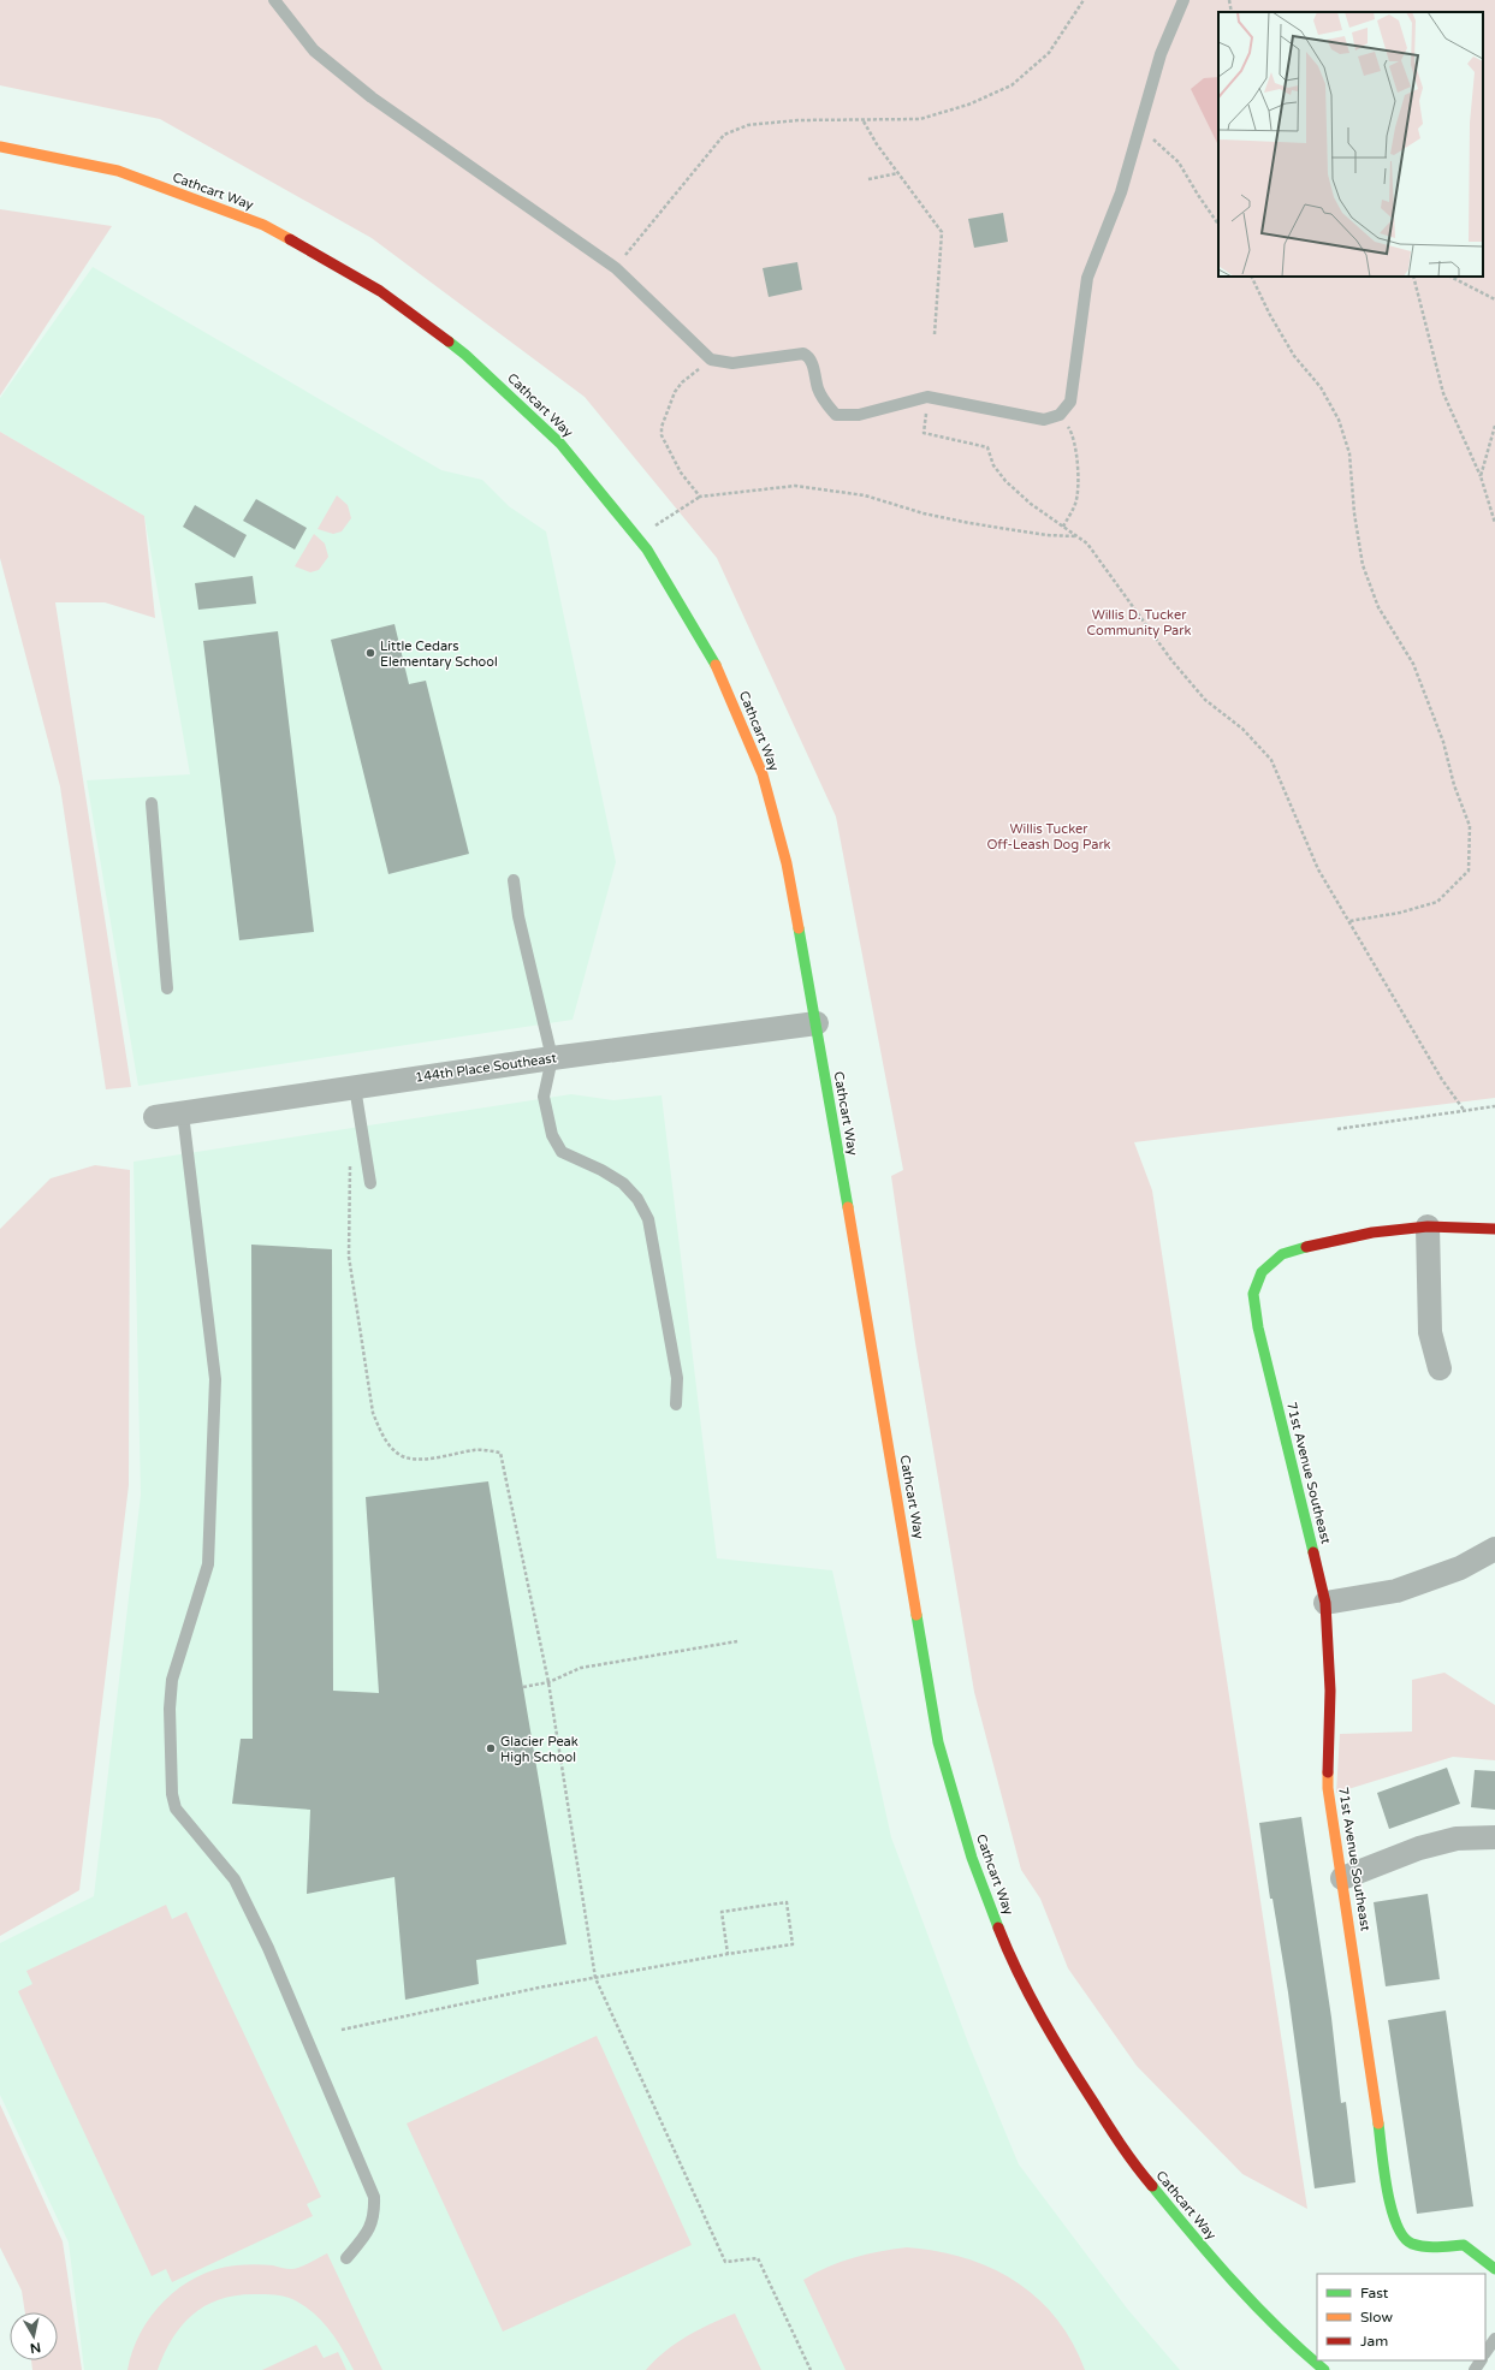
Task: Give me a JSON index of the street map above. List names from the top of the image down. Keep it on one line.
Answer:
{"streets":{"main road":["Cathcart Way","71st Avenue Southeast"],"street":["144th Place Southeast"]},"crossings":[["Cathcart Way","144th Place Southeast"]],"parks":["Willis D. Tucker Community Park","Willis Tucker Off-Leash Dog Park"],"places":["Little Cedars Elementary School","Glacier Peak High School"],"legend":["Fast","Slow","Jam"],"north":"bottom"}
